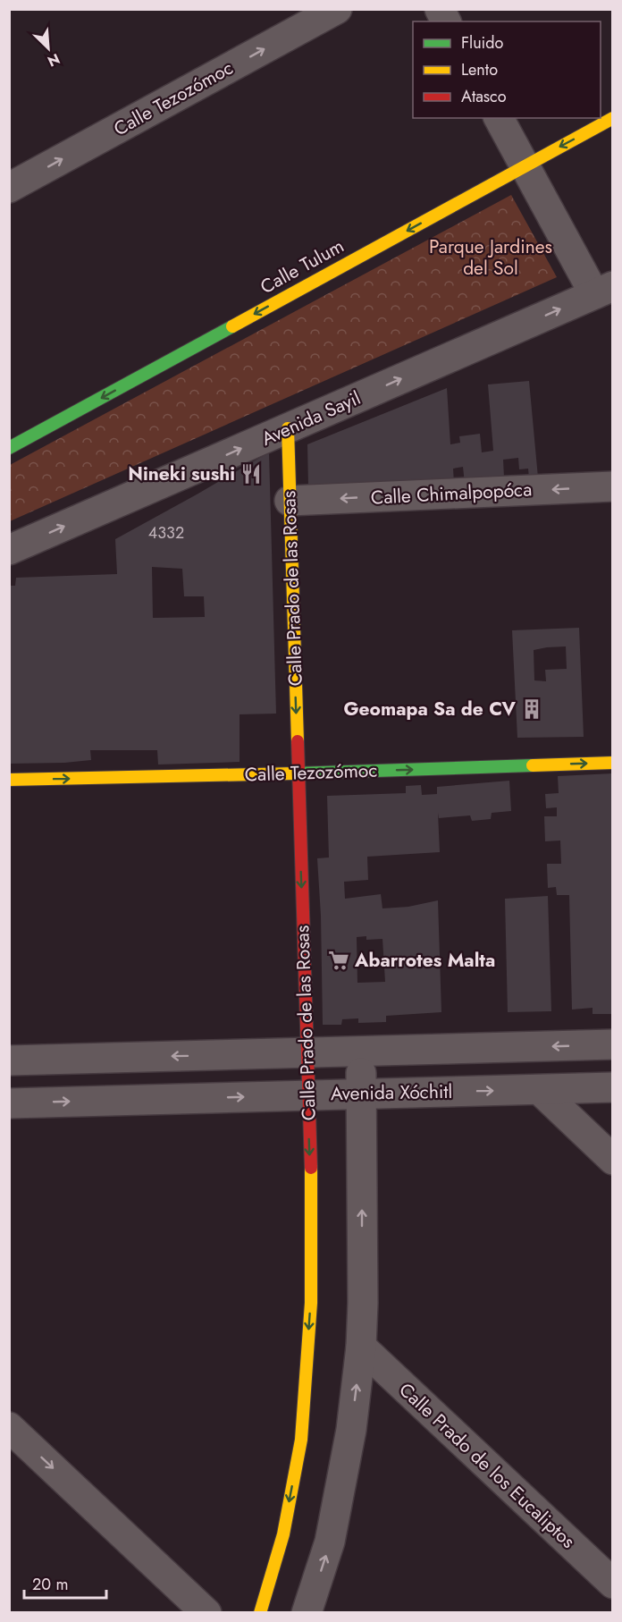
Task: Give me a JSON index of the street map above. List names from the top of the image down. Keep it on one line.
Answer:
{"streets":{"street":["Calle Tezozómoc","Calle Tulum","Avenida Sayil","Calle Chimalpopóca","Calle Prado de las Rosas","Avenida Xóchitl","Calle Prado de los Eucaliptos"]},"crossings":[["Calle Tezozómoc","Calle Prado de las Rosas"],["Avenida Sayil","Calle Prado de las Rosas"],["Calle Chimalpopóca","Calle Prado de las Rosas"],["Calle Prado de las Rosas","Avenida Xóchitl"]],"one_way":["Calle Tezozómoc","Calle Tulum","Avenida Sayil","Calle Chimalpopóca"],"parks":["Parque Jardines del Sol"],"places":{"restaurant":["Nineki sushi"],"building":["Geomapa Sa de CV"],"supermarket":["Abarrotes Malta"]},"house_numbers":["4332"],"legend":["Fluido","Lento","Atasco"],"scale_bar":"20 m","north":"bottom right"}
